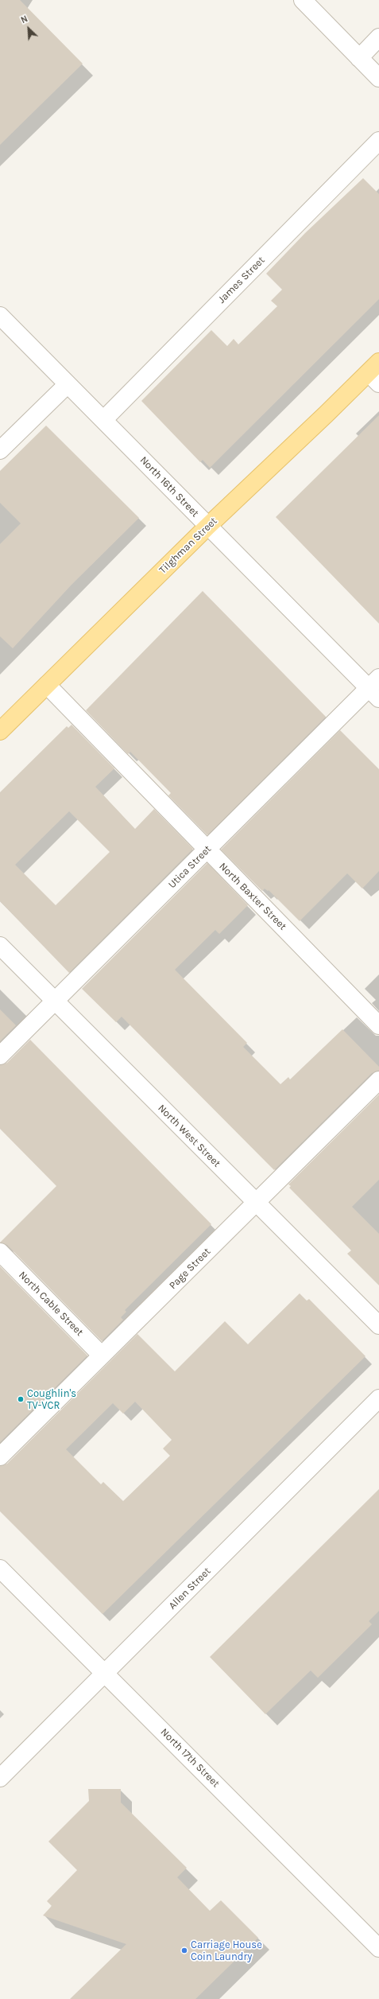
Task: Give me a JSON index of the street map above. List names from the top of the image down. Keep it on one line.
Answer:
{"streets":{"main road":["Tilghman Street"],"street":["James Street","North 16th Street","Utica Street","North Baxter Street","North West Street","Page Street","North Cable Street","Allen Street","North 17th Street"]},"crossings":[["James Street","North 16th Street"],["North 16th Street","Tilghman Street"],["North 16th Street","Utica Street"],["Tilghman Street","North Baxter Street"],["Utica Street","North Baxter Street"],["Utica Street","North West Street"],["North West Street","Page Street"],["Page Street","North Cable Street"],["Allen Street","North 17th Street"]],"places":["Coughlin's TV-VCR","Carriage House Coin Laundry"],"north":"top left"}
